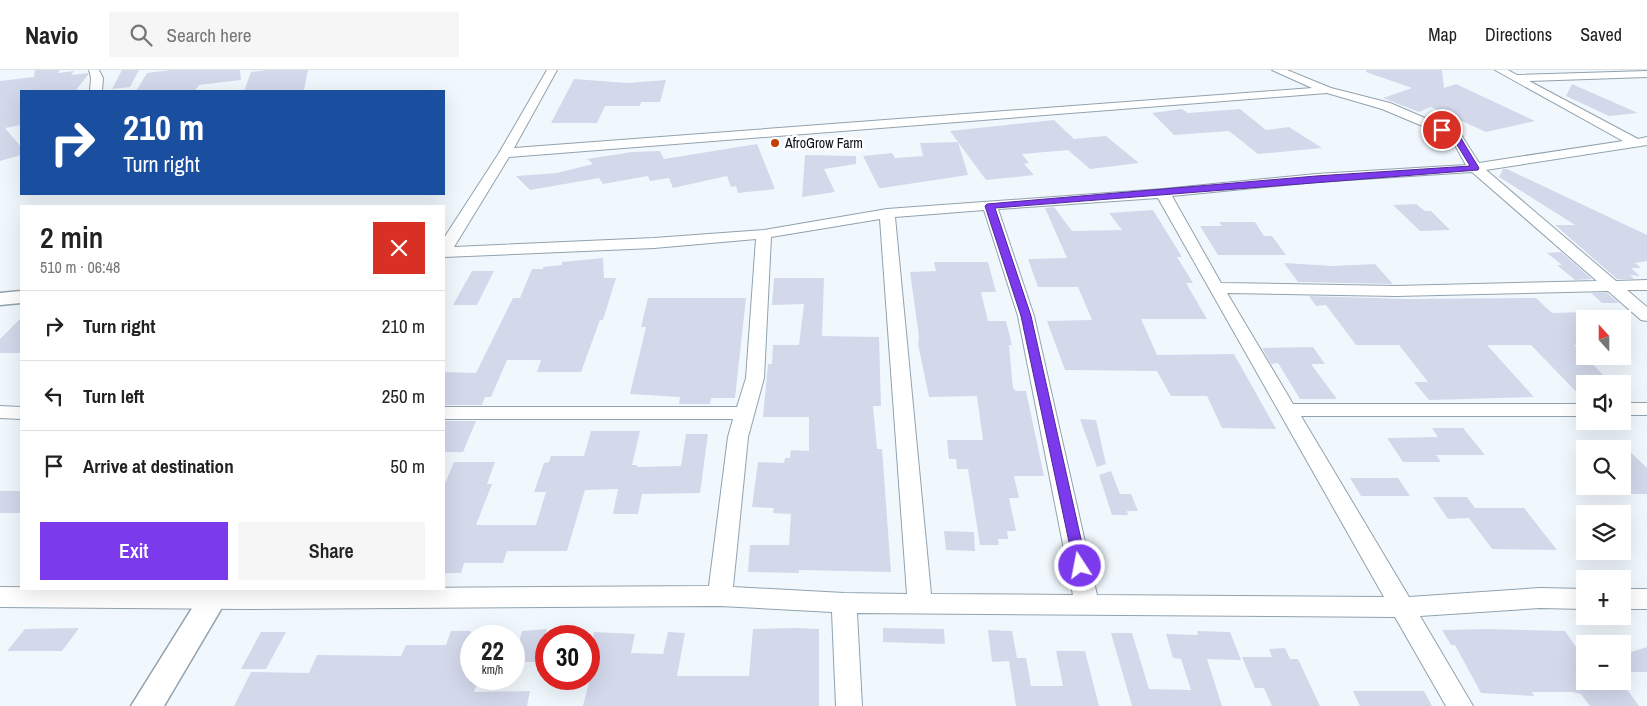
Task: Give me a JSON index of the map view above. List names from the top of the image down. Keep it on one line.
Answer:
{"places":["AfroGrow Farm"],"north":"top","page":{"header":"Navio","search":"Search here","nav":["Map","Directions","Saved"],"turn":["210 m","Turn right"],"heading":["2 min","510 m · 06:48"],"list":[{"name":"Turn right","value":"210 m"},{"name":"Turn left","value":"250 m"},{"name":"Arrive at destination","value":"50 m"}],"map_buttons":["+","−"],"buttons":["Exit","Share"],"speed":"22 km/h","limit":"30"}}
